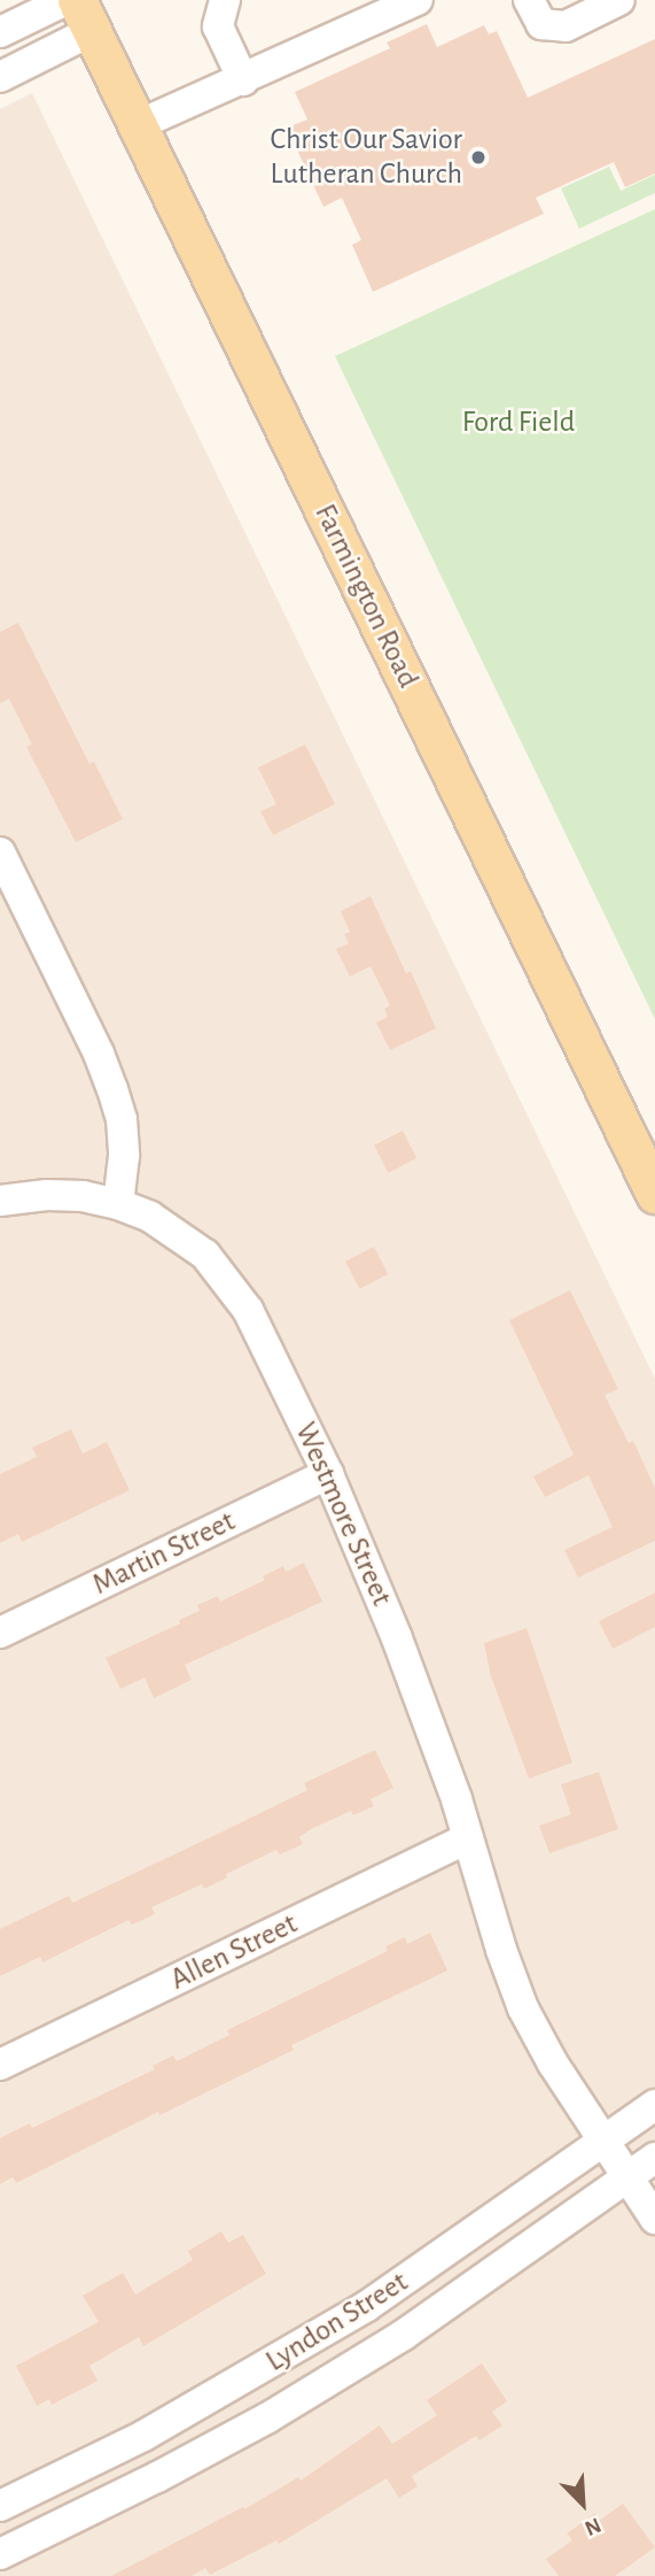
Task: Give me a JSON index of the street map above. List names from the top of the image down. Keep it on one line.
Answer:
{"streets":{"main road":["Farmington Road"],"street":["Westmore Street","Martin Street","Allen Street","Lyndon Street"]},"crossings":[["Westmore Street","Martin Street"],["Westmore Street","Allen Street"],["Westmore Street","Lyndon Street"]],"parks":["Ford Field"],"places":["Christ Our Savior Lutheran Church"],"north":"bottom right"}
